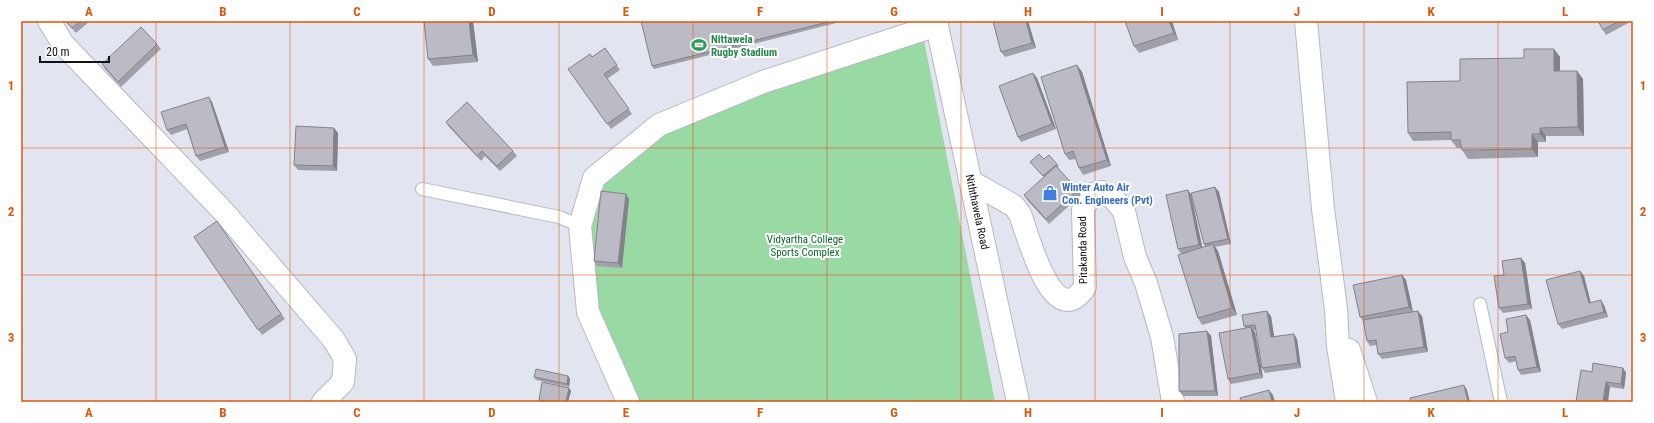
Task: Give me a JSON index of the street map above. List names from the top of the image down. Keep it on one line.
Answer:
{"streets":{"street":["Niththawela Road","Pitakanda Road"]},"crossings":[["Niththawela Road","Pitakanda Road"]],"parks":["Vidyartha College Sports Complex"],"places":{"sports":["Nittawela Rugby Stadium"],"shop":["Winter Auto Air Con. Engineers (Pvt)"]},"scale_bar":"20 m","grid":{"columns":["A","B","C","D","E","F","G","H","I","J","K","L"],"rows":["1","2","3"]}}
